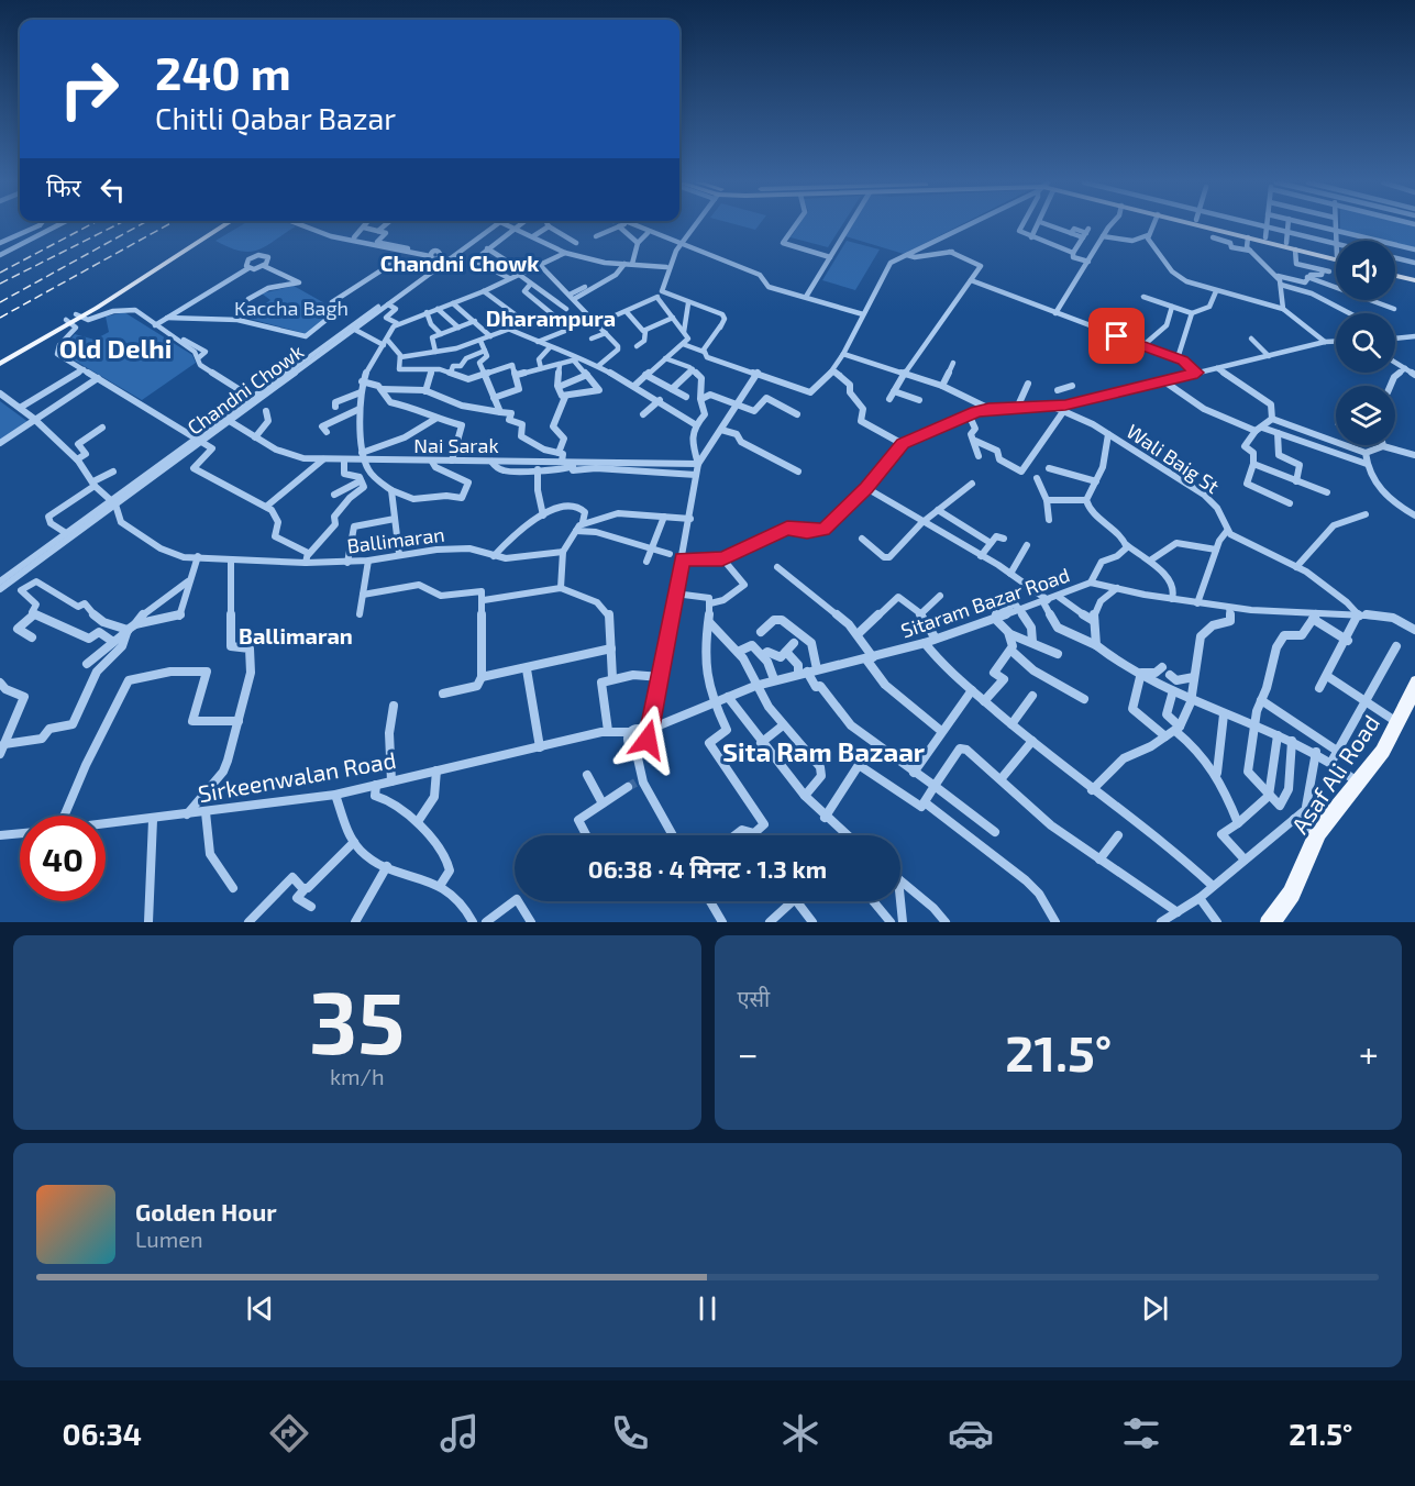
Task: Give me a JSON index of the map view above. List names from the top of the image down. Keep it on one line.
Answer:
{"streets":{"main road":["Asaf Ali Road"],"street":["Chandni Chowk","Nai Sarak","Wali Baig St","Ballimaran","Sitaram Bazar Road","Sirkeenwalan Road"]},"crossings":[["Chandni Chowk","Nai Sarak"],["Chandni Chowk","Ballimaran"],["Sitaram Bazar Road","Sirkeenwalan Road"]],"districts":["Chandni Chowk","Dharampura","Old Delhi","Ballimaran","Sita Ram Bazaar"],"parks":["Kaccha Bagh"],"page":{"turn":["240 m","Chitli Qabar Bazar"],"then":"फिर","limit":"40","trip":"06:38 · 4 मिनट · 1.3 km","tile":[["35","km/h"],"एसी"],"heat":["−","21.5°","+"],"song":["Golden Hour","Lumen"],"tabs":["06:34","21.5°"]}}
